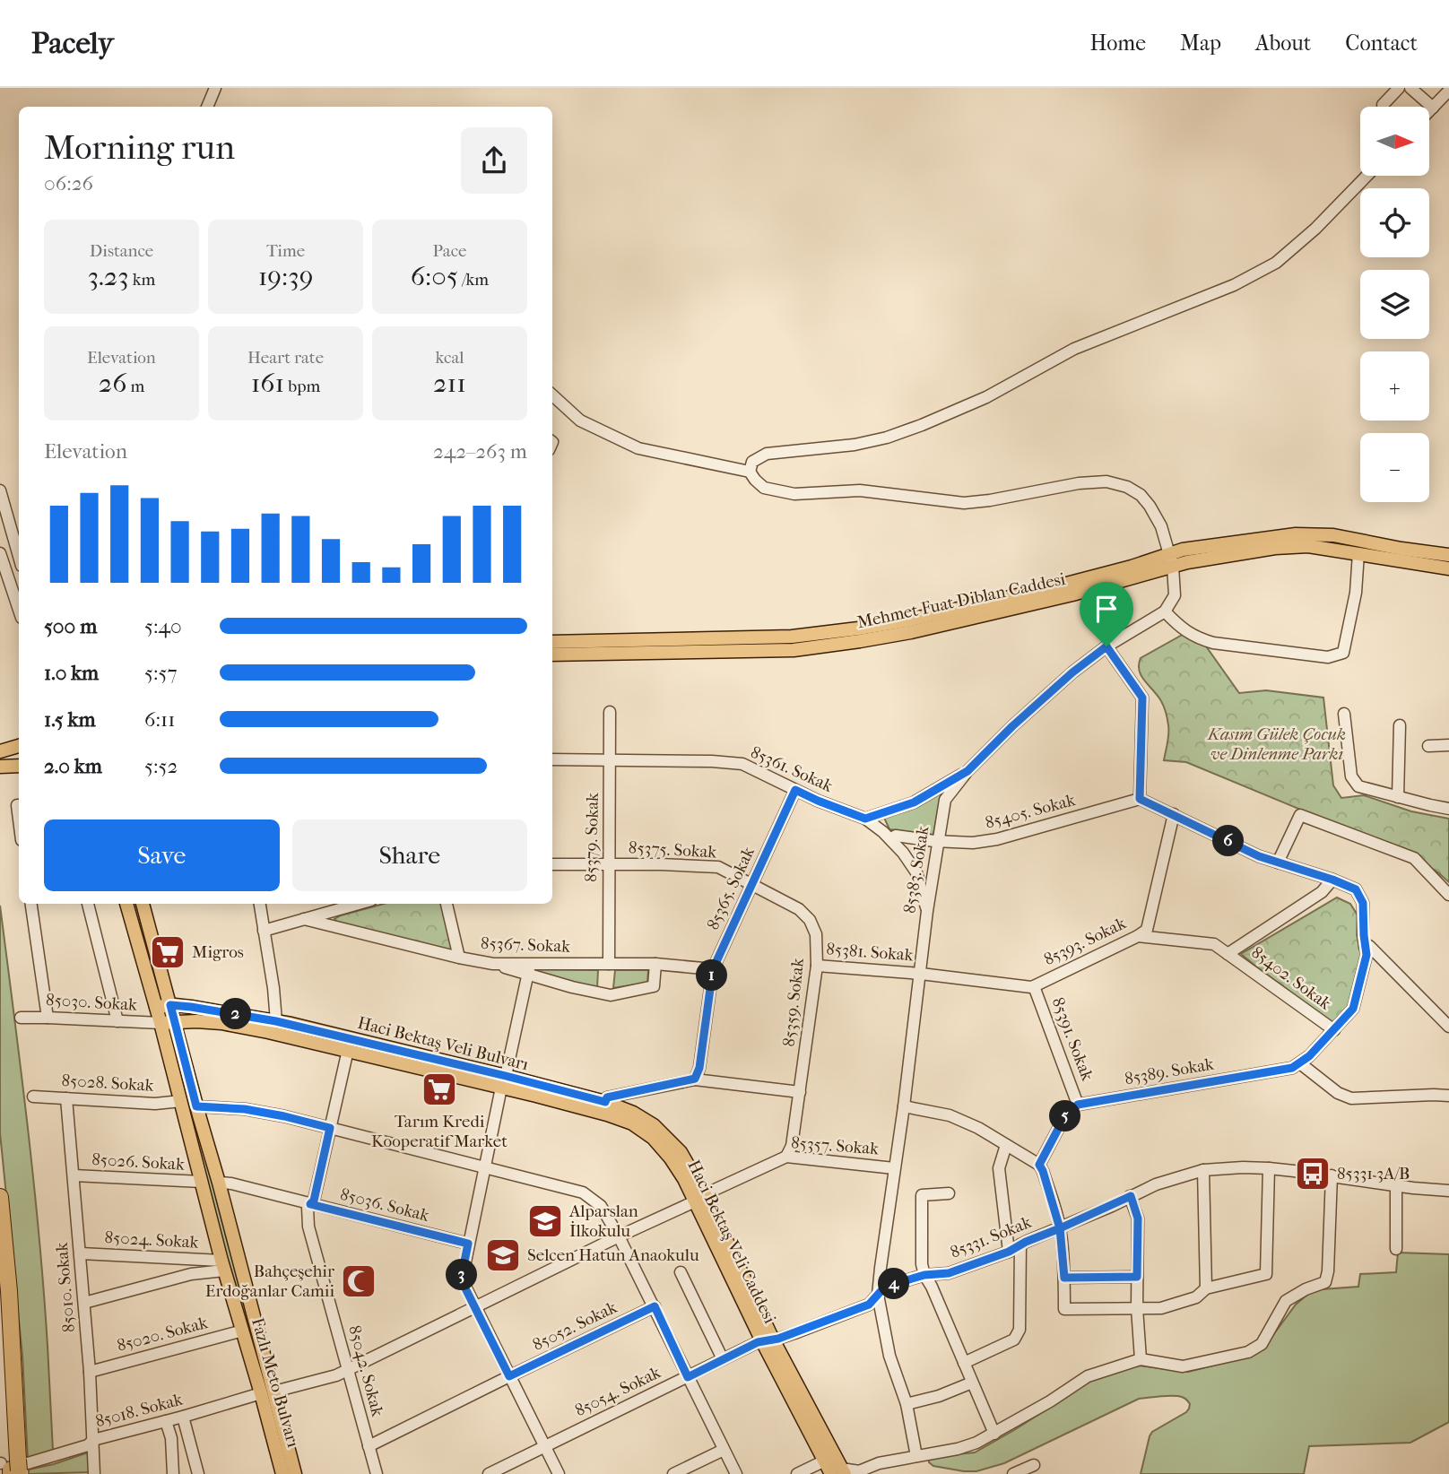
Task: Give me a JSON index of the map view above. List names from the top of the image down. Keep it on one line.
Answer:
{"streets":{"main road":["Mehmet Fuat Diblan Caddesi","Haci Bektaş Veli Bulvarı","Haci Bektaş Veli Caddesi","Fazlı Meto Bulvarı"],"street":["85361. Sokak","85405. Sokak","85379. Sokak","85375. Sokak","85383. Sokak","85365. Sokak","85393. Sokak","85367. Sokak","85381. Sokak","85402. Sokak","85030. Sokak","85359. Sokak","85391. Sokak","85389. Sokak","85028. Sokak","85357. Sokak","85026. Sokak","85036. Sokak","85331. Sokak","85024. Sokak","85010. Sokak","85052. Sokak","85020. Sokak","85042. Sokak","85054. Sokak","85018. Sokak"]},"crossings":[["85361. Sokak","85405. Sokak"],["85361. Sokak","85379. Sokak"],["85361. Sokak","85383. Sokak"],["85361. Sokak","85365. Sokak"],["85405. Sokak","85383. Sokak"],["85379. Sokak","85375. Sokak"],["85379. Sokak","85367. Sokak"],["85375. Sokak","85365. Sokak"],["85375. Sokak","85359. Sokak"],["85383. Sokak","85393. Sokak"],["85383. Sokak","85381. Sokak"],["85383. Sokak","85357. Sokak"],["85383. Sokak","85331. Sokak"],["85365. Sokak","85367. Sokak"],["85365. Sokak","85359. Sokak"],["85393. Sokak","85381. Sokak"],["85393. Sokak","85402. Sokak"],["85393. Sokak","85391. Sokak"],["85381. Sokak","85359. Sokak"],["85030. Sokak","Haci Bektaş Veli Bulvarı"],["85030. Sokak","Fazlı Meto Bulvarı"],["85359. Sokak","85357. Sokak"],["85391. Sokak","85389. Sokak"],["Haci Bektaş Veli Bulvarı","85357. Sokak"],["Haci Bektaş Veli Bulvarı","Haci Bektaş Veli Caddesi"],["Haci Bektaş Veli Bulvarı","85042. Sokak"],["Haci Bektaş Veli Bulvarı","Fazlı Meto Bulvarı"],["85028. Sokak","85010. Sokak"],["85028. Sokak","Fazlı Meto Bulvarı"],["85357. Sokak","Haci Bektaş Veli Caddesi"],["85357. Sokak","85018. Sokak"],["85026. Sokak","85010. Sokak"],["85026. Sokak","Fazlı Meto Bulvarı"],["85036. Sokak","85042. Sokak"],["85036. Sokak","Fazlı Meto Bulvarı"],["85331. Sokak","Haci Bektaş Veli Caddesi"],["85331. Sokak","85054. Sokak"],["85024. Sokak","85010. Sokak"],["85024. Sokak","Fazlı Meto Bulvarı"],["Haci Bektaş Veli Caddesi","85054. Sokak"],["85010. Sokak","85020. Sokak"],["85010. Sokak","85018. Sokak"],["85052. Sokak","85042. Sokak"],["85020. Sokak","Fazlı Meto Bulvarı"],["85042. Sokak","85018. Sokak"],["Fazlı Meto Bulvarı","85018. Sokak"]],"parks":["Kasım Gülek Çocuk ve Dinlenme Parkı"],"places":{"supermarket":["Migros","Tarım Kredi Kooperatif Market"],"bus stop":["85331 3A/B"],"school or university":["Alparslan İlkokulu","Selcen Hatun Anaokulu"],"mosque":["Bahçeşehir Erdoğanlar Camii"]},"north":"right","page":{"header":"Pacely","nav":["Home","Map","About","Contact"],"map_buttons":["+","−"],"heading":["Morning run","06:26"],"stats":[["Distance","3.23 km"],["Time","19:39"],["Pace","6:05 /km"],["Elevation","26 m"],["Heart rate","161 bpm"],["kcal","211"]],"chart":["Elevation","242–263 m"],"list":[{"name":"500 m","note":"5:40"},{"name":"1.0 km","note":"5:57"},{"name":"1.5 km","note":"6:11"},{"name":"2.0 km","note":"5:52"}],"buttons":["Save","Share"],"pins":["6","1","2","5","3","4"]}}
